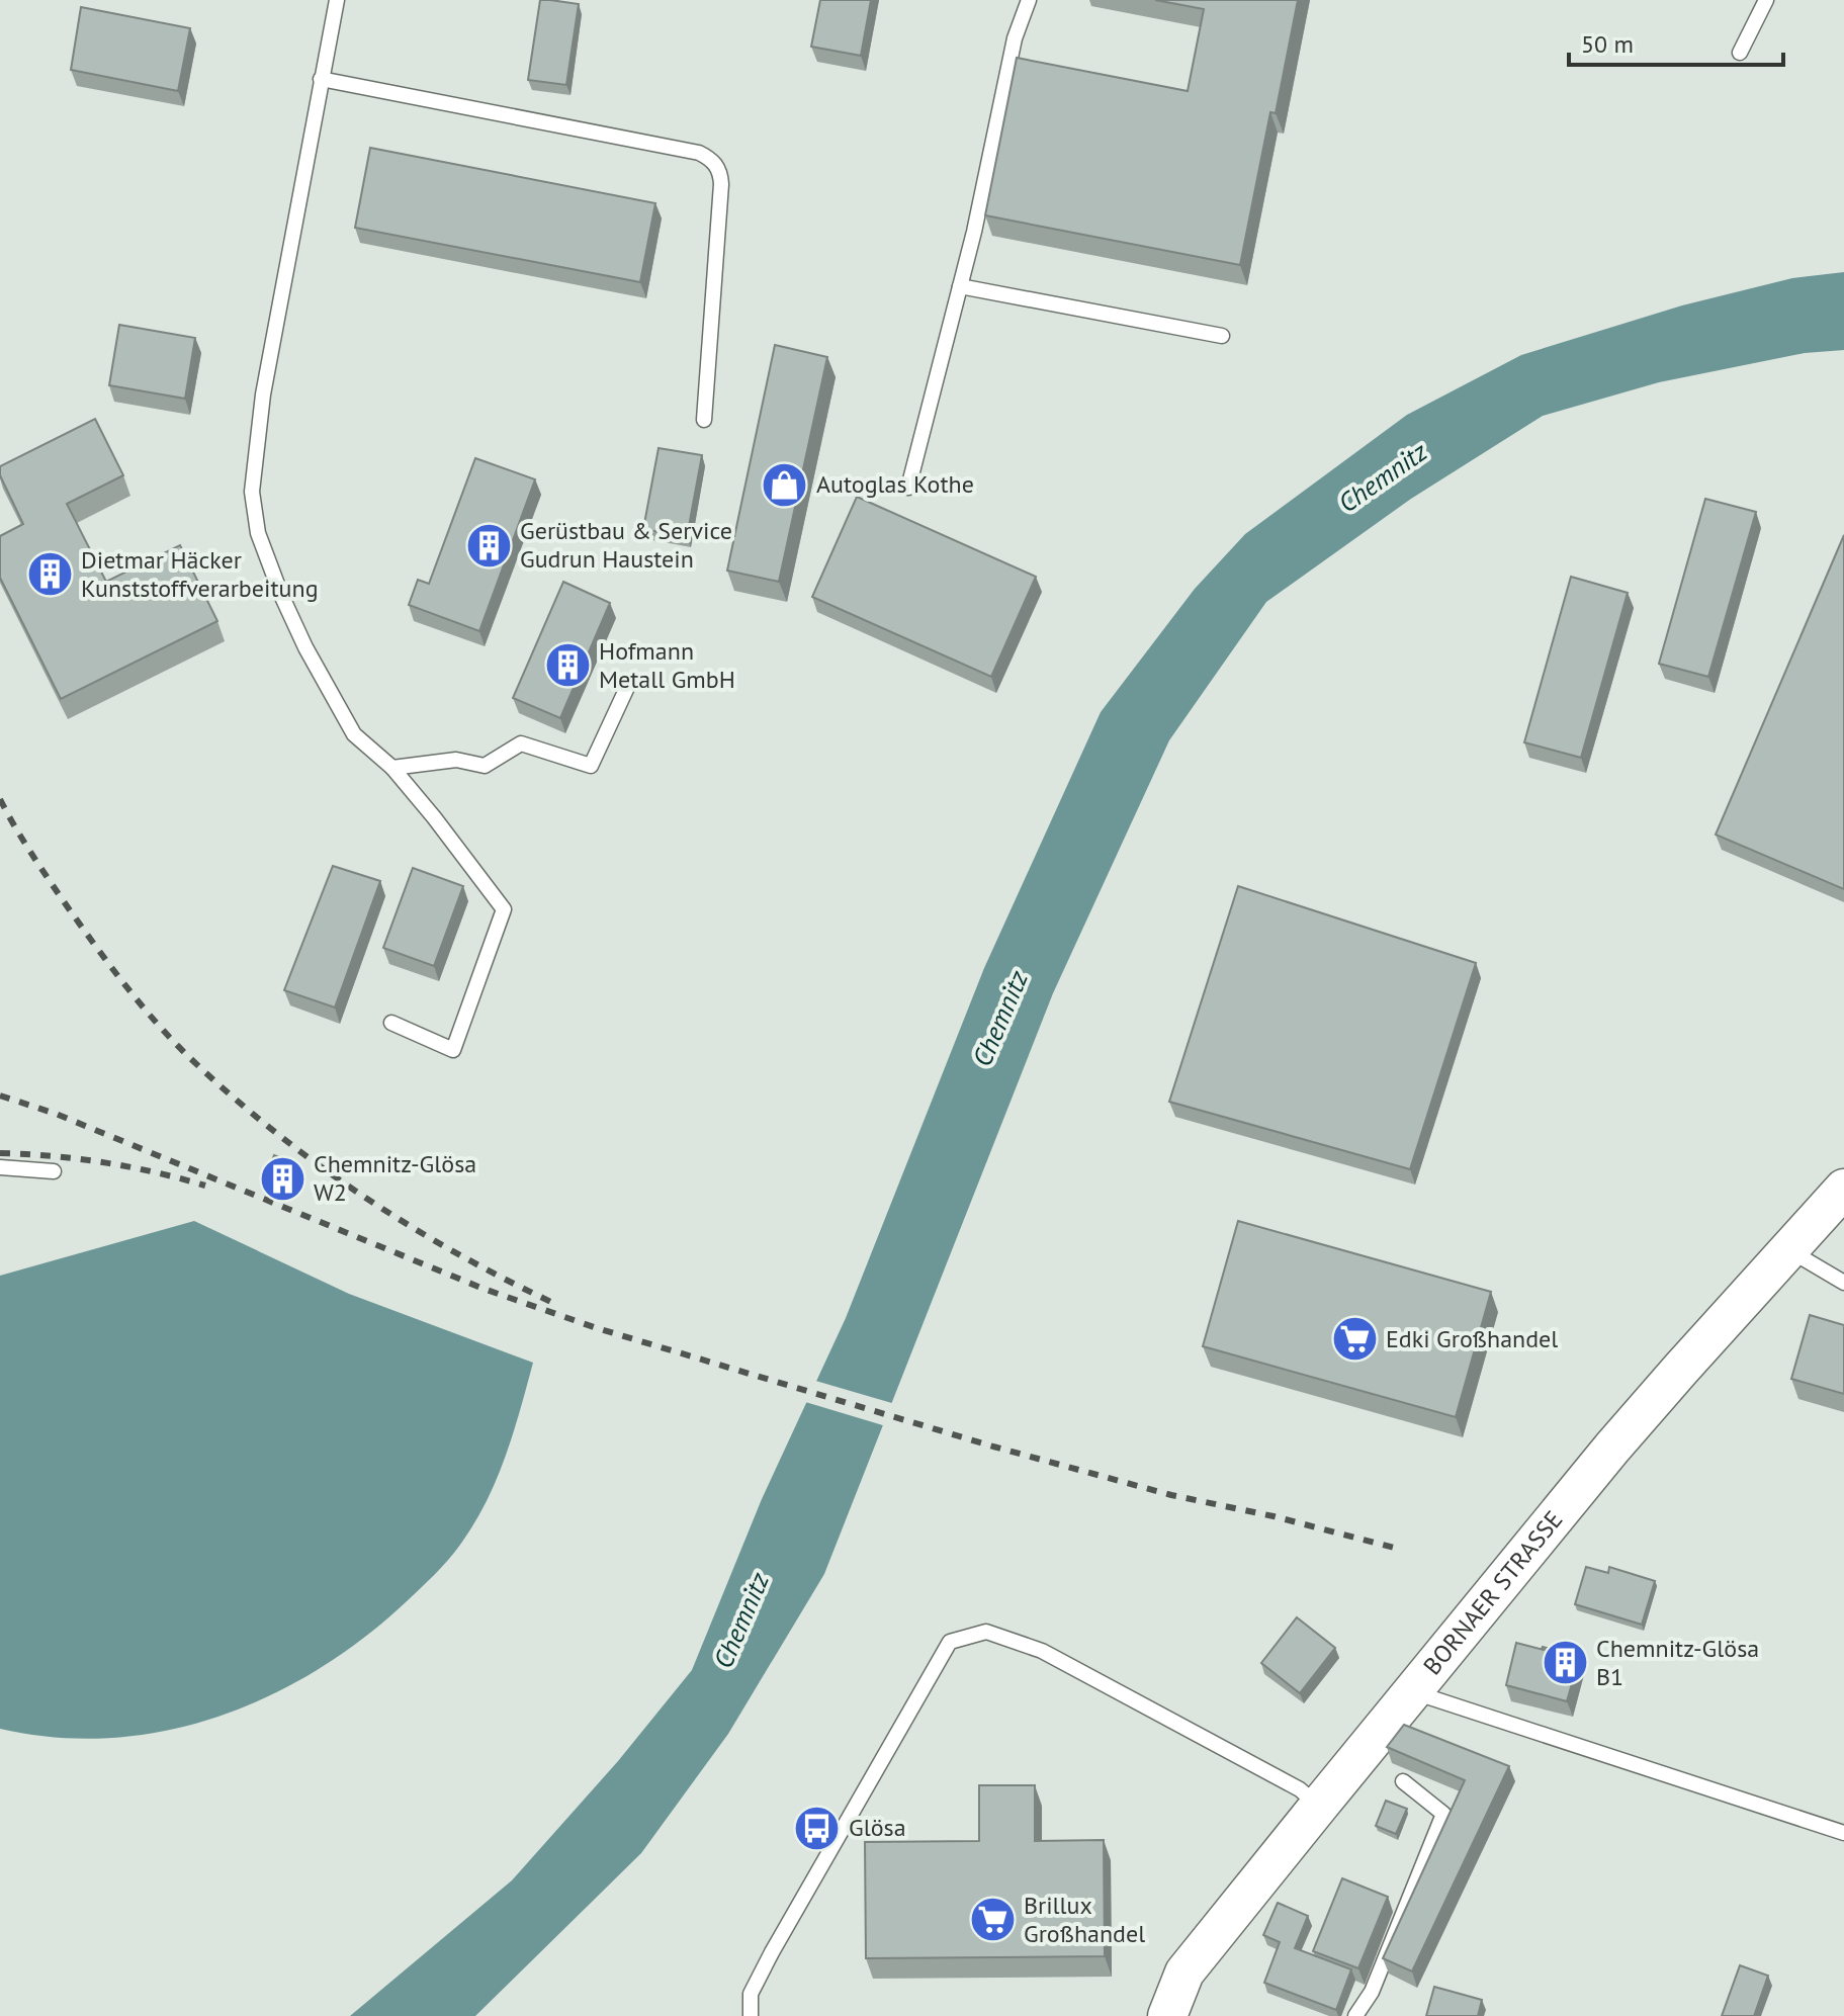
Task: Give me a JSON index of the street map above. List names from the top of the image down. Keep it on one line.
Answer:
{"streets":{"main road":["BORNAER STRASSE"]},"water":["Chemnitz"],"places":{"shop":["Autoglas Kothe"],"building":["Gerüstbau & Service Gudrun Haustein","Dietmar Häcker Kunststoffverarbeitung","Hofmann Metall GmbH","Chemnitz-Glösa W2","Chemnitz-Glösa B1"],"supermarket":["Edki Großhandel","Brillux Großhandel"],"bus stop":["Glösa"]},"scale_bar":"50 m"}
